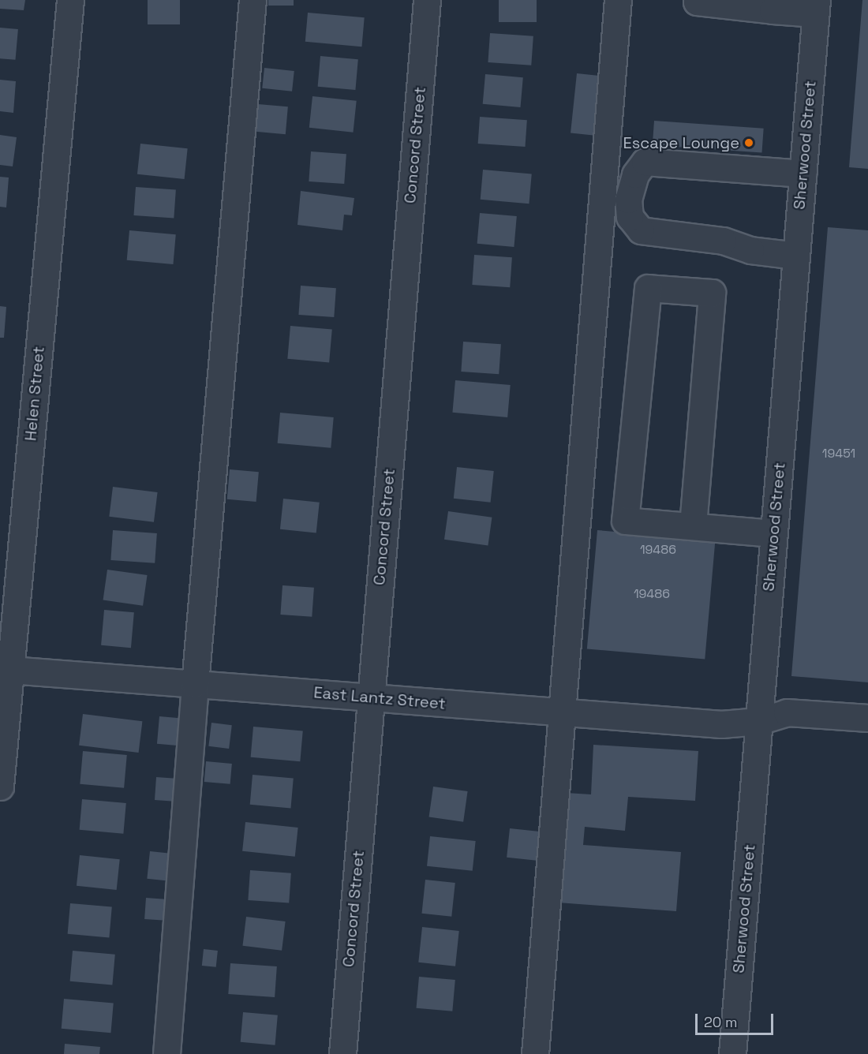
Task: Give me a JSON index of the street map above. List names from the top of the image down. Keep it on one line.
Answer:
{"streets":{"street":["Concord Street","Sherwood Street","Helen Street","East Lantz Street"]},"crossings":[["Concord Street","East Lantz Street"],["Sherwood Street","East Lantz Street"],["Helen Street","East Lantz Street"]],"places":["Escape Lounge"],"house_numbers":["19451","19486","19486"],"scale_bar":"20 m"}
